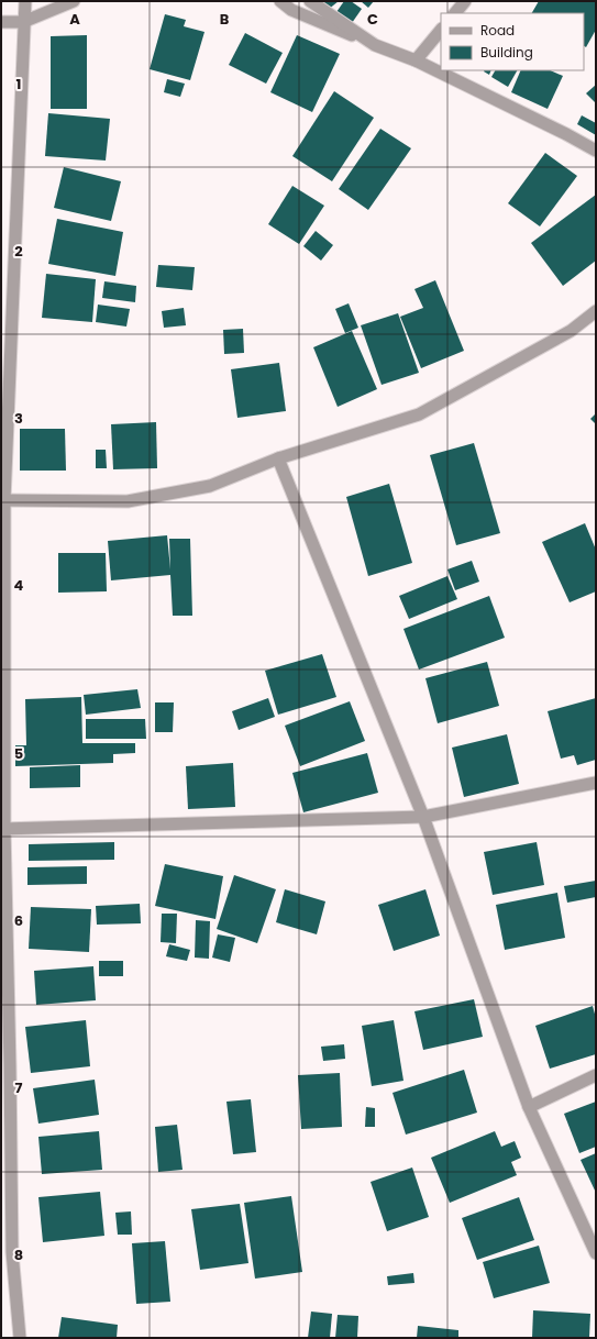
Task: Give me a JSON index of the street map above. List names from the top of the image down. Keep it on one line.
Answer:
{"legend":["Road","Building"],"grid":{"columns":["A","B","C"],"rows":["1","2","3","4","5","6","7","8"]}}
